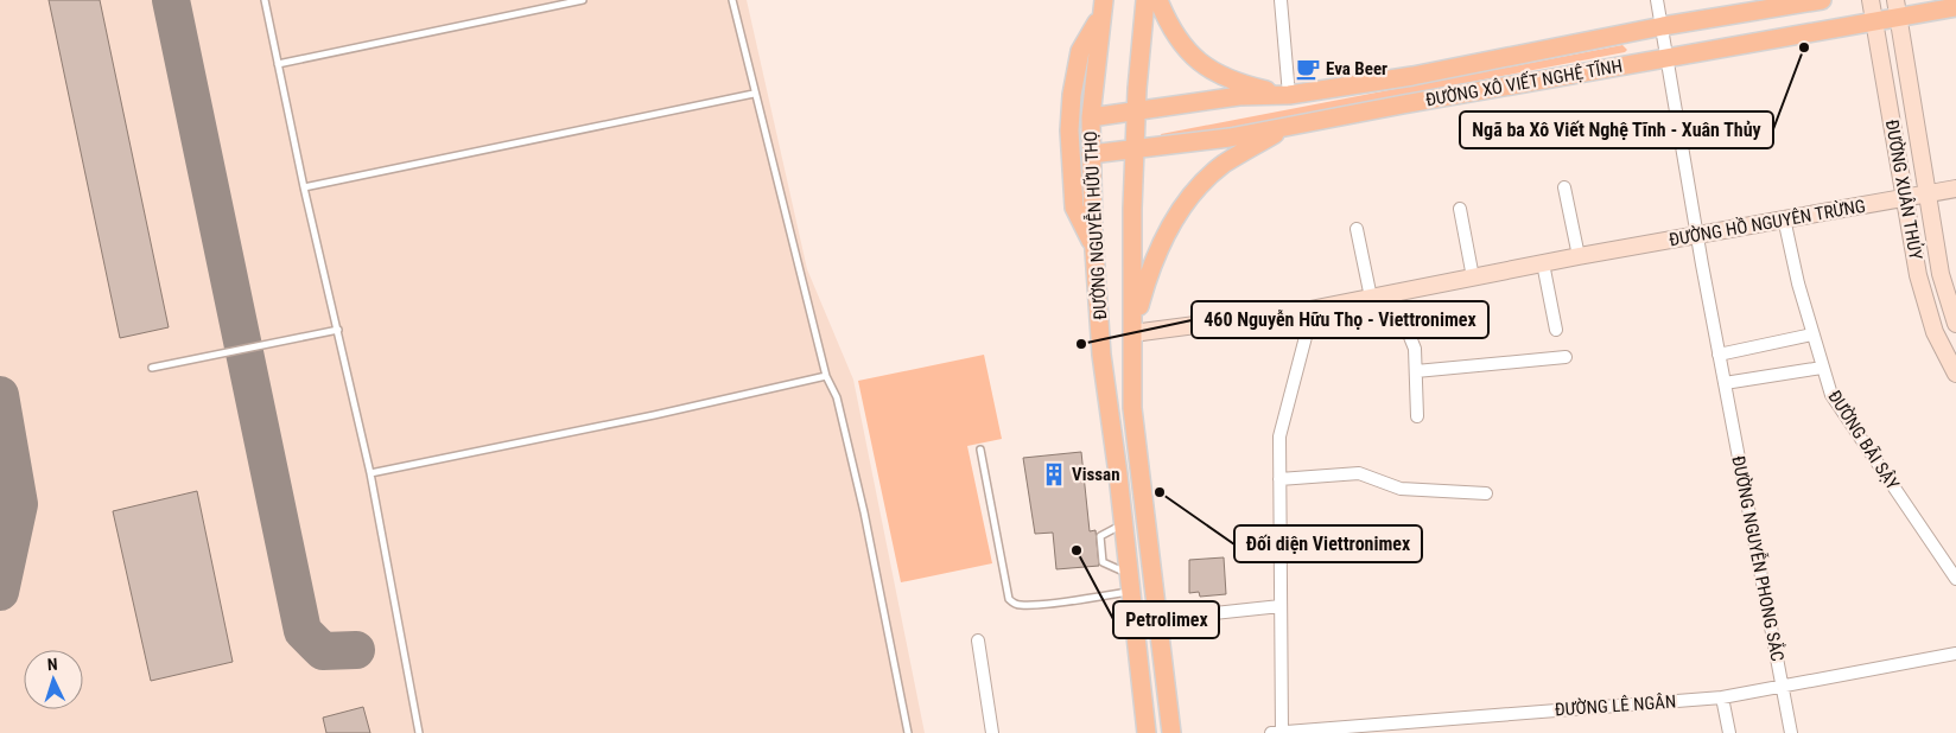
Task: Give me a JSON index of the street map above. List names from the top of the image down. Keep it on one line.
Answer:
{"streets":{"main road":["ĐƯỜNG XÔ VIẾT NGHỆ TĨNH","ĐƯỜNG NGUYỄN HỮU THỌ"],"street":["ĐƯỜNG XUÂN THỦY","ĐƯỜNG HỒ NGUYÊN TRỪNG","ĐƯỜNG BÃI SẬY","ĐƯỜNG NGUYỄN PHONG SẮC","ĐƯỜNG LÊ NGÂN"]},"crossings":[["ĐƯỜNG XÔ VIẾT NGHỆ TĨNH","ĐƯỜNG XUÂN THỦY"],["ĐƯỜNG XÔ VIẾT NGHỆ TĨNH","ĐƯỜNG NGUYỄN HỮU THỌ"],["ĐƯỜNG XÔ VIẾT NGHỆ TĨNH","ĐƯỜNG NGUYỄN PHONG SẮC"],["ĐƯỜNG XUÂN THỦY","ĐƯỜNG HỒ NGUYÊN TRỪNG"],["ĐƯỜNG HỒ NGUYÊN TRỪNG","ĐƯỜNG NGUYỄN HỮU THỌ"],["ĐƯỜNG HỒ NGUYÊN TRỪNG","ĐƯỜNG BÃI SẬY"],["ĐƯỜNG HỒ NGUYÊN TRỪNG","ĐƯỜNG NGUYỄN PHONG SẮC"],["ĐƯỜNG NGUYỄN PHONG SẮC","ĐƯỜNG LÊ NGÂN"]],"places":{"other":["Ngã ba Xô Viết Nghệ Tĩnh - Xuân Thủy","460 Nguyễn Hữu Thọ - Viettronimex","Đối diện Viettronimex","Petrolimex"],"cafe":["Eva Beer"],"building":["Vissan"]},"north":"top"}
